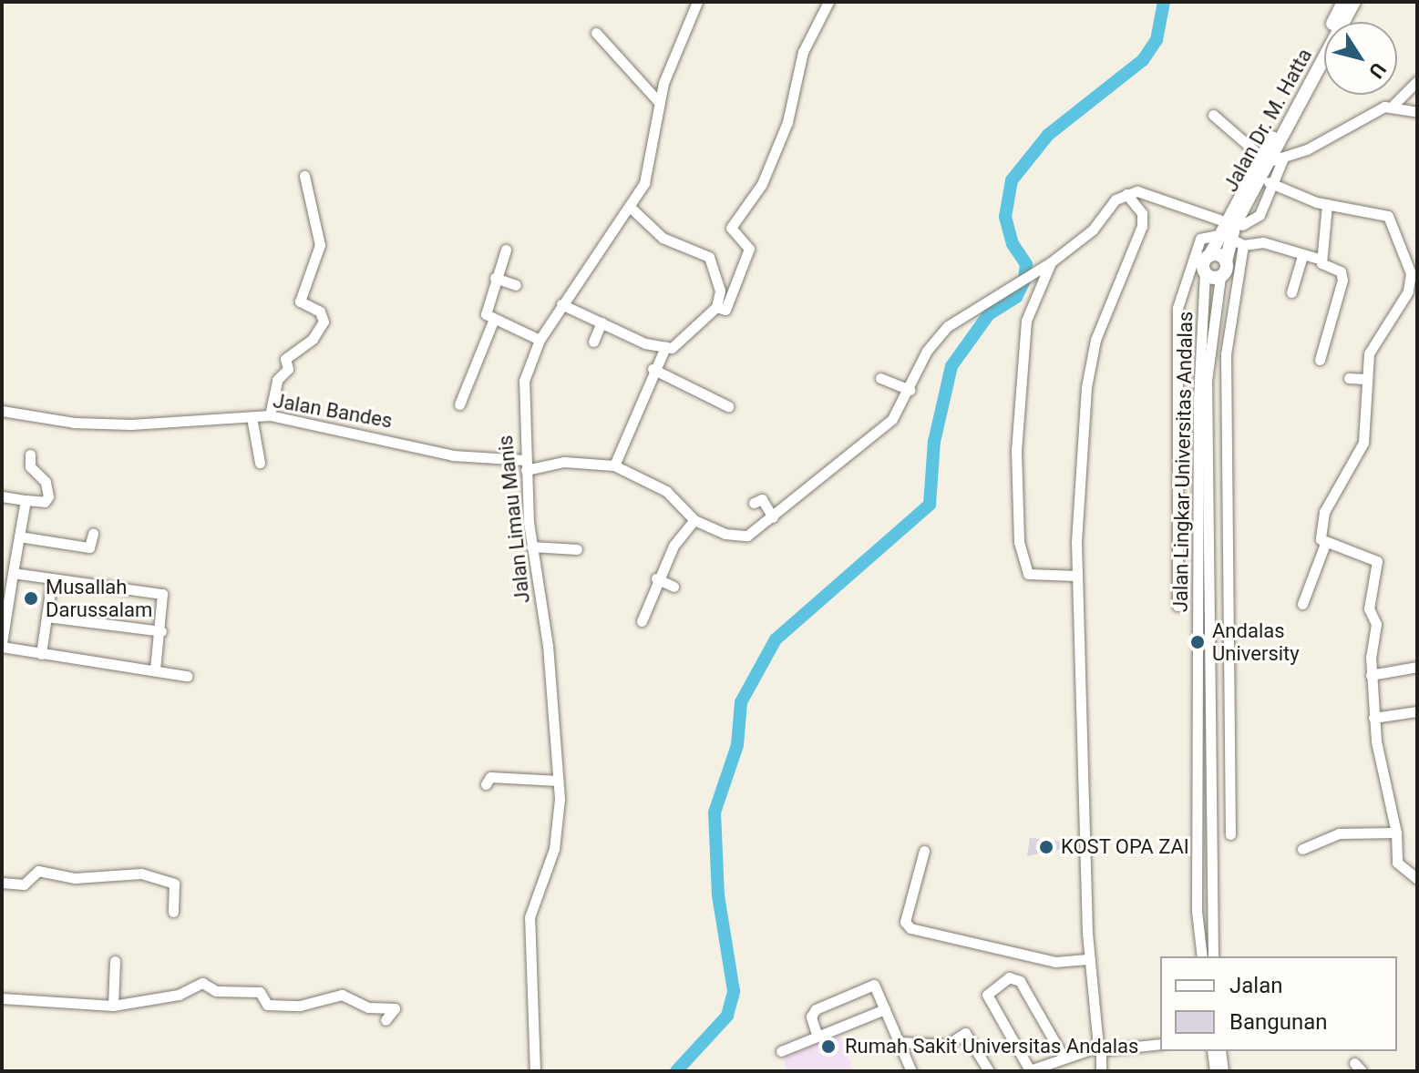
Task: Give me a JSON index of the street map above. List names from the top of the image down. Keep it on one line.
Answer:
{"streets":{"main road":["Jalan Dr. M. Hatta"],"street":["Jalan Bandes","Jalan Lingkar Universitas Andalas","Jalan Limau Manis"]},"crossings":[["Jalan Dr. M. Hatta","Jalan Lingkar Universitas Andalas"],["Jalan Bandes","Jalan Limau Manis"]],"places":["Musallah Darussalam","Andalas University","KOST OPA ZAI","Rumah Sakit Universitas Andalas"],"legend":["Jalan","Bangunan"],"north":"bottom right"}
